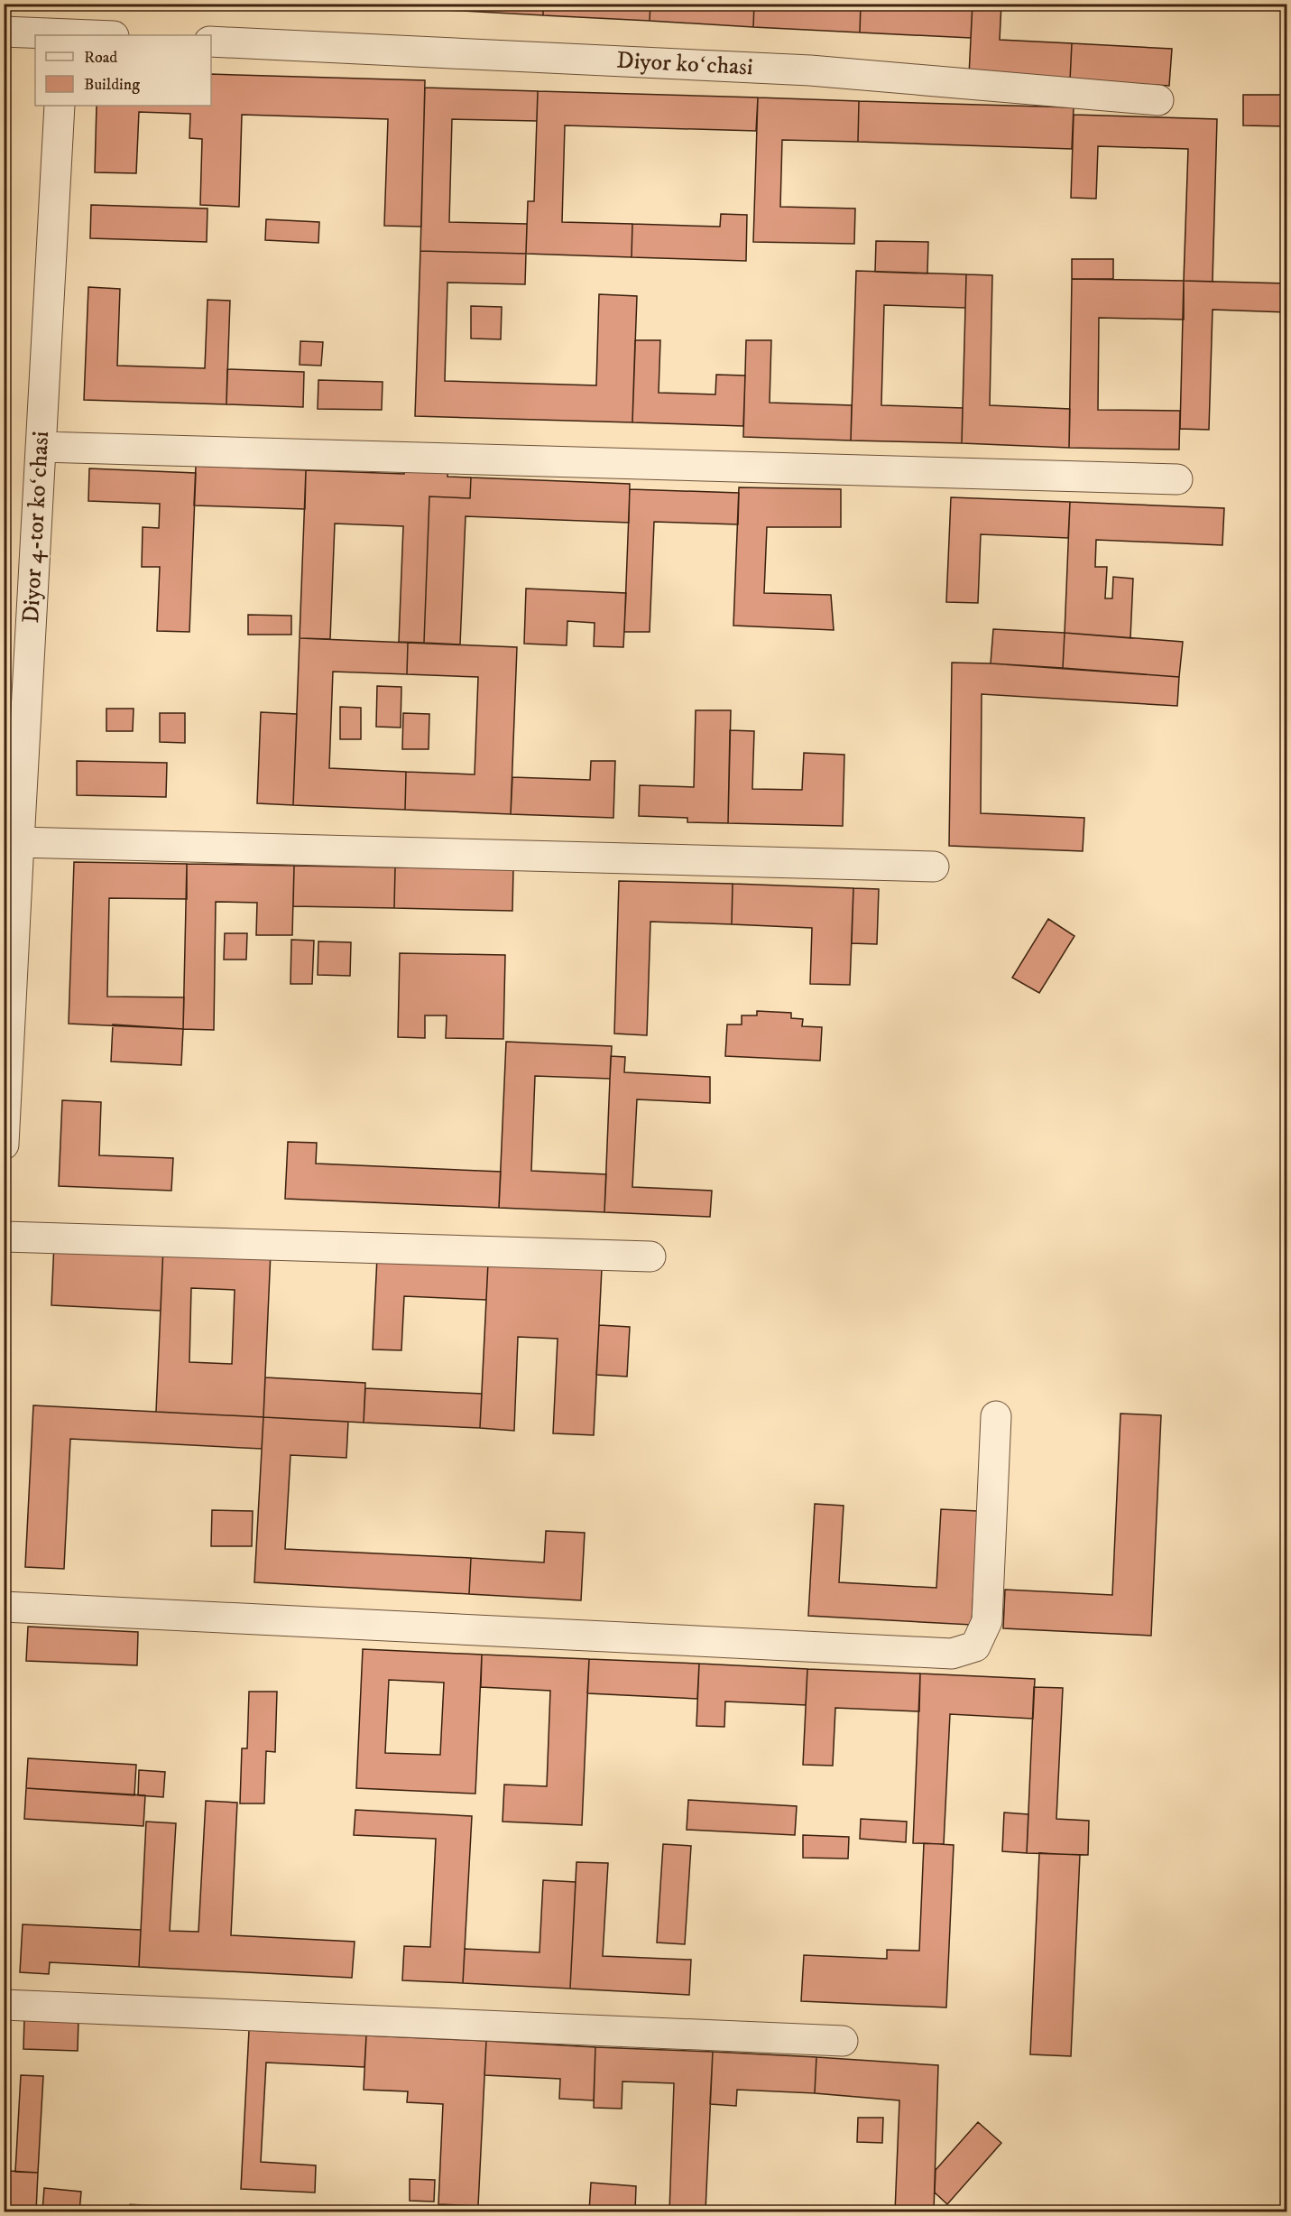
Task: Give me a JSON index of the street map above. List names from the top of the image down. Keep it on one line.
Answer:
{"streets":{"street":["Diyor koʻchasi","Diyor 4-tor koʻchasi"]},"legend":["Road","Building"]}
